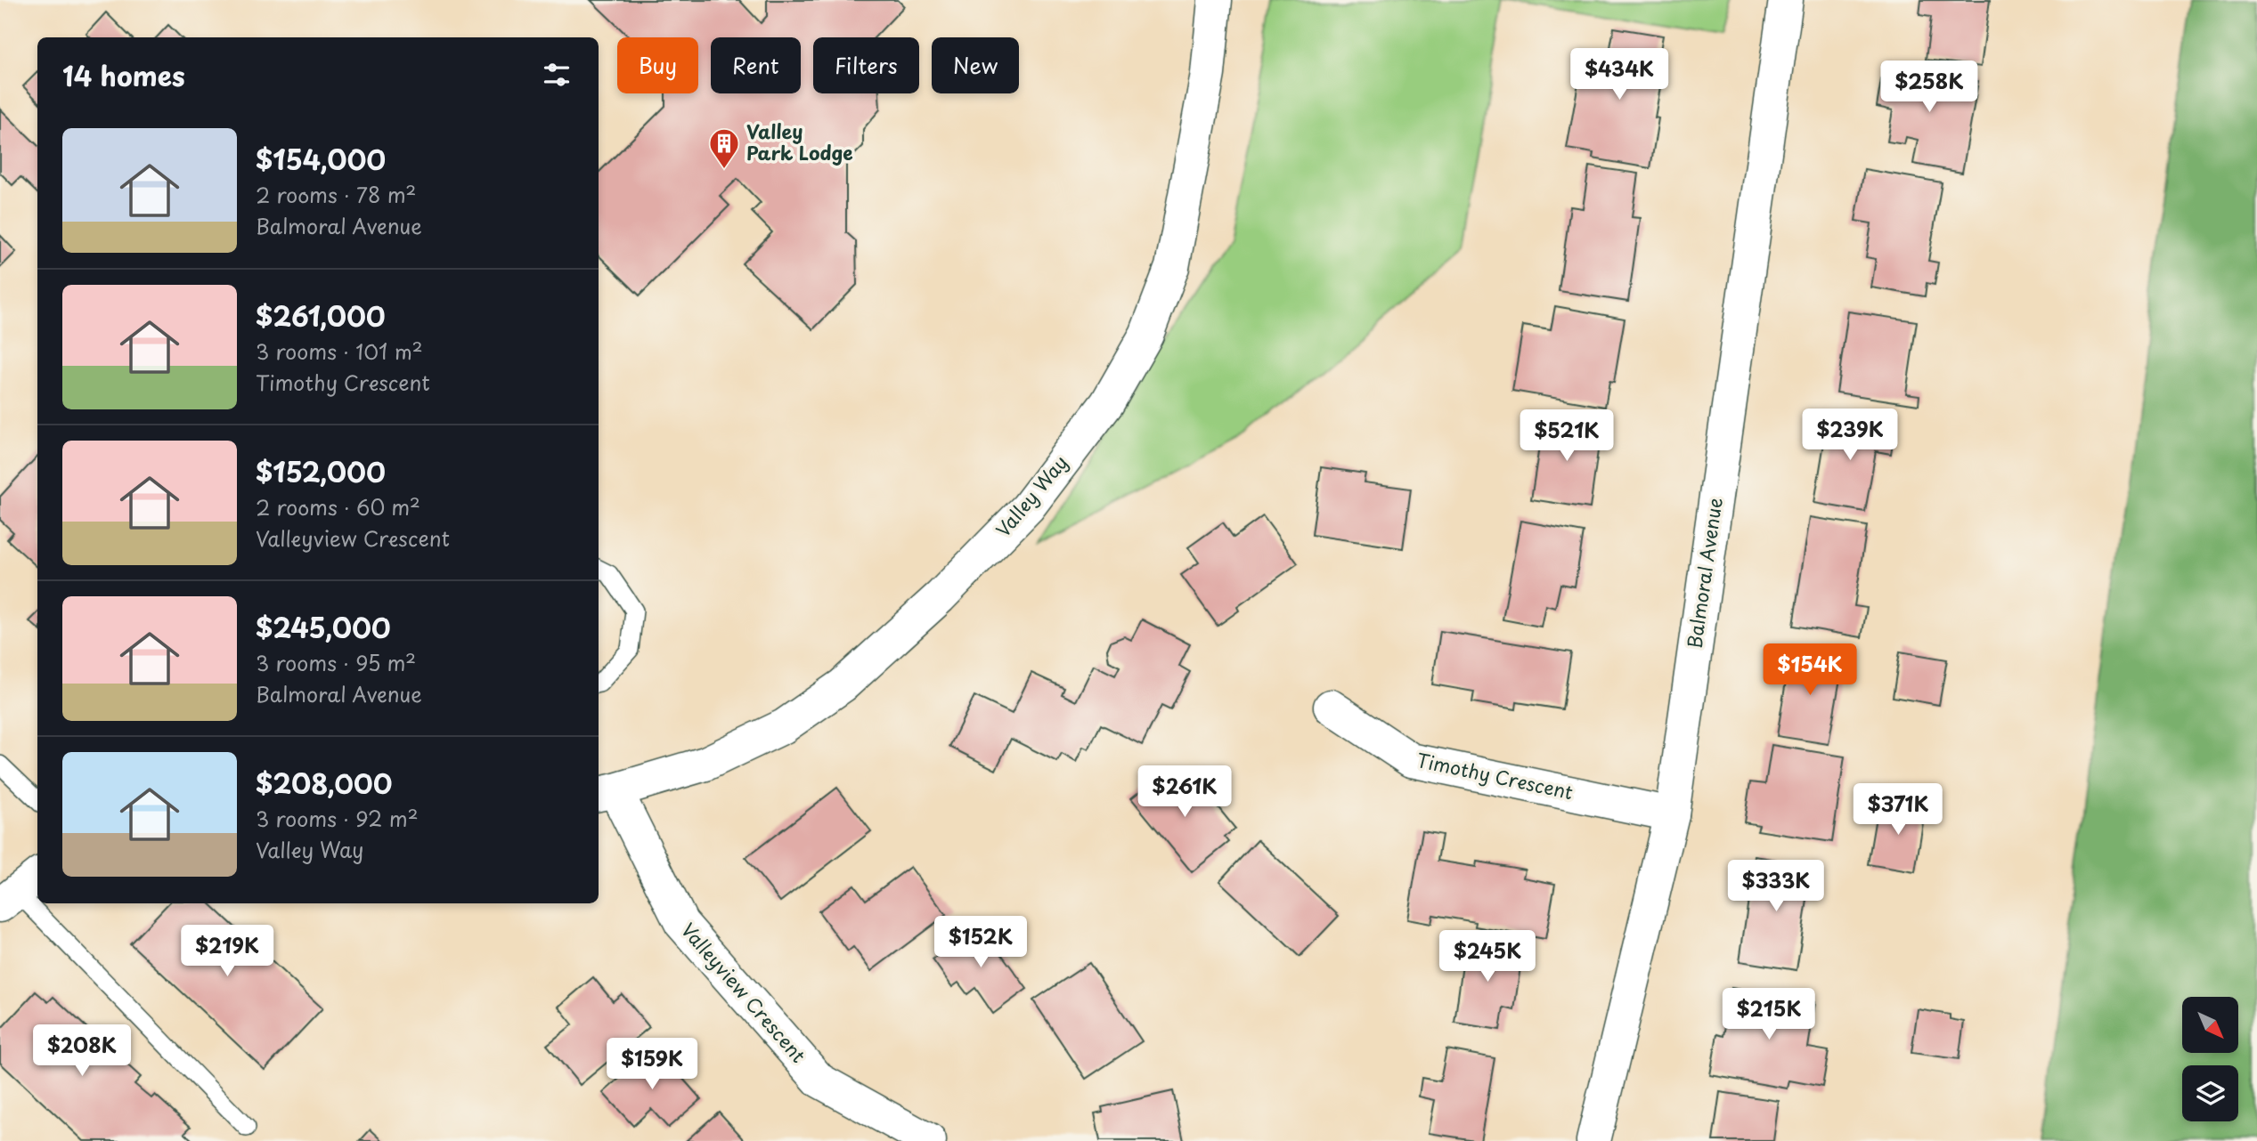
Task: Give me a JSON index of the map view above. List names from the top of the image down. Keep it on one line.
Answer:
{"streets":{"street":["Valley Way","Balmoral Avenue","Timothy Crescent","Valleyview Crescent"]},"crossings":[["Valley Way","Valleyview Crescent"],["Balmoral Avenue","Timothy Crescent"]],"places":{"building":["Valley Park Lodge"]},"north":"bottom right","page":{"chip":["Buy","Rent","Filters","New"],"heading":"14 homes","price":["$434K","$258K","$239K","$521K","$154K","$261K","$371K","$333K","$152K","$219K","$245K","$215K","$208K","$159K"],"list":[{"name":"$154,000","note":"2 rooms · 78 m² · Balmoral Avenue"},{"name":"$261,000","note":"3 rooms · 101 m² · Timothy Crescent"},{"name":"$152,000","note":"2 rooms · 60 m² · Valleyview Crescent"},{"name":"$245,000","note":"3 rooms · 95 m² · Balmoral Avenue"},{"name":"$208,000","note":"3 rooms · 92 m² · Valley Way"}]}}
